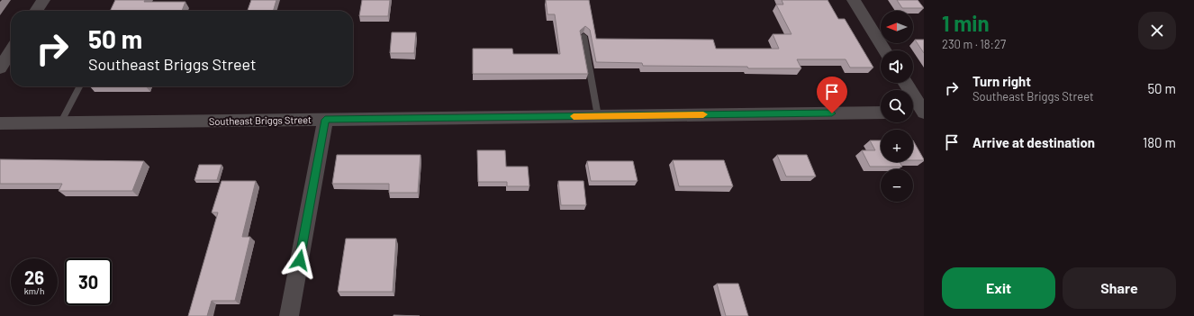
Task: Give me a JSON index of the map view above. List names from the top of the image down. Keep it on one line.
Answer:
{"streets":{"street":["Southeast Briggs Street"]},"north":"left","page":{"heading":["1 min","230 m · 18:27"],"map_buttons":["+","−"],"turn":["50 m","Southeast Briggs Street"],"list":[{"name":"Turn right","note":"Southeast Briggs Street","value":"50 m"},{"name":"Arrive at destination","value":"180 m"}],"speed":"26 km/h","limit":"30","buttons":["Exit","Share"]}}
